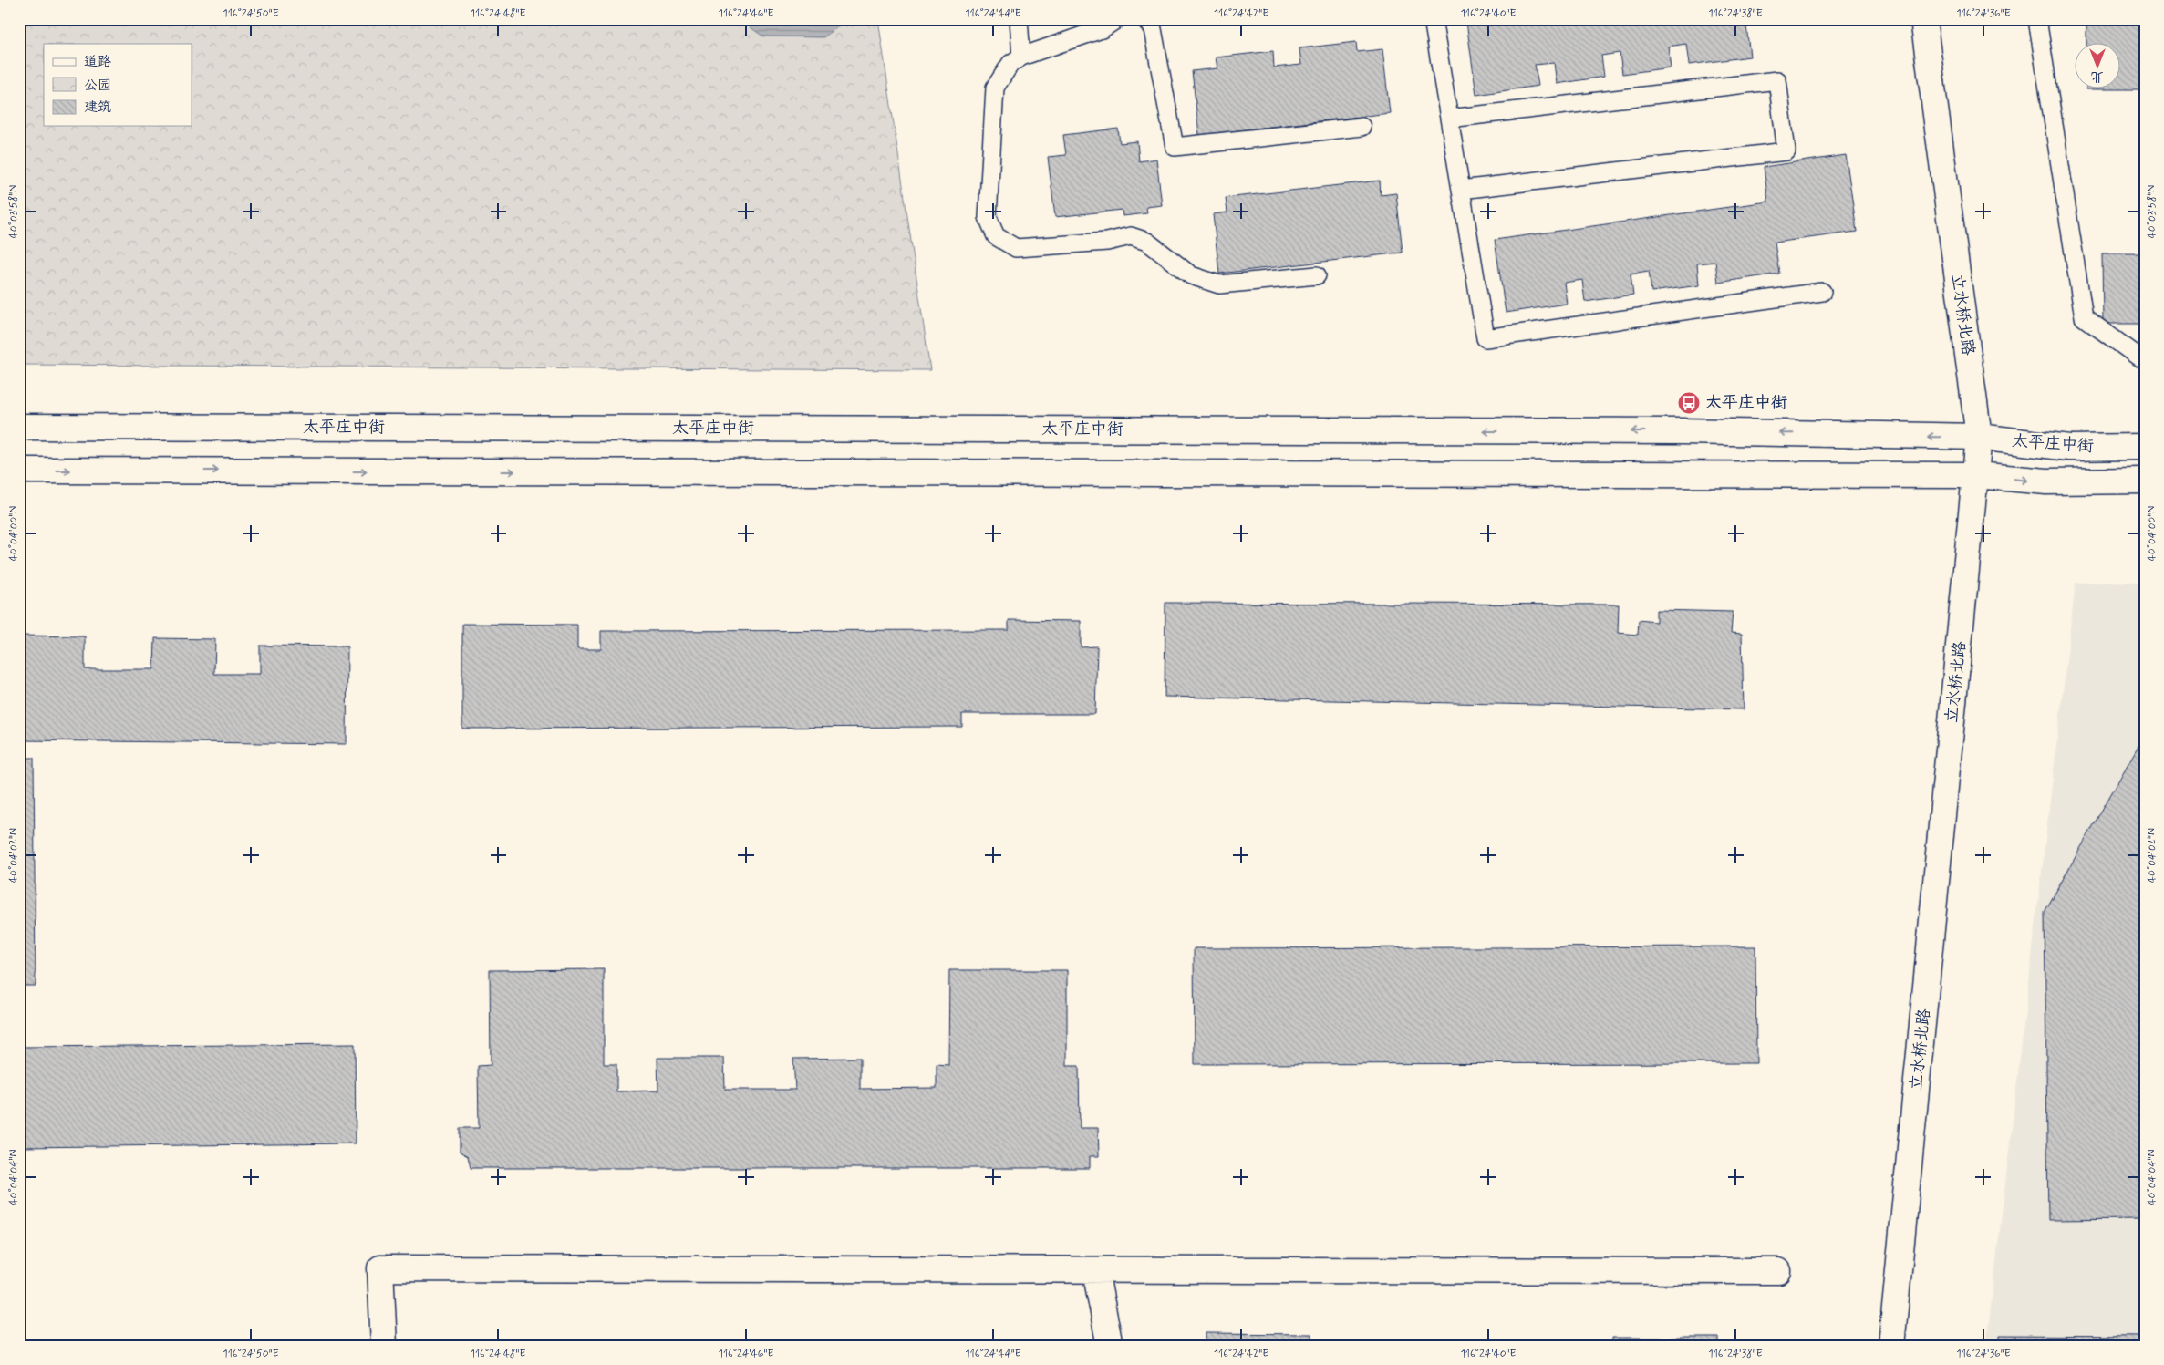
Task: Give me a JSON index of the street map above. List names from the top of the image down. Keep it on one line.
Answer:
{"streets":{"main road":["立水桥北路","太平庄中街"]},"crossings":[["立水桥北路","太平庄中街"]],"places":{"bus stop":["太平庄中街"]},"legend":["道路","公园","建筑"],"north":"bottom","coordinates":["116°24'50\"E","116°24'48\"E","116°24'46\"E","116°24'44\"E","116°24'42\"E","116°24'40\"E","116°24'38\"E","116°24'36\"E","40°03'58\"N","40°04'00\"N","40°04'02\"N","40°04'04\"N"]}
